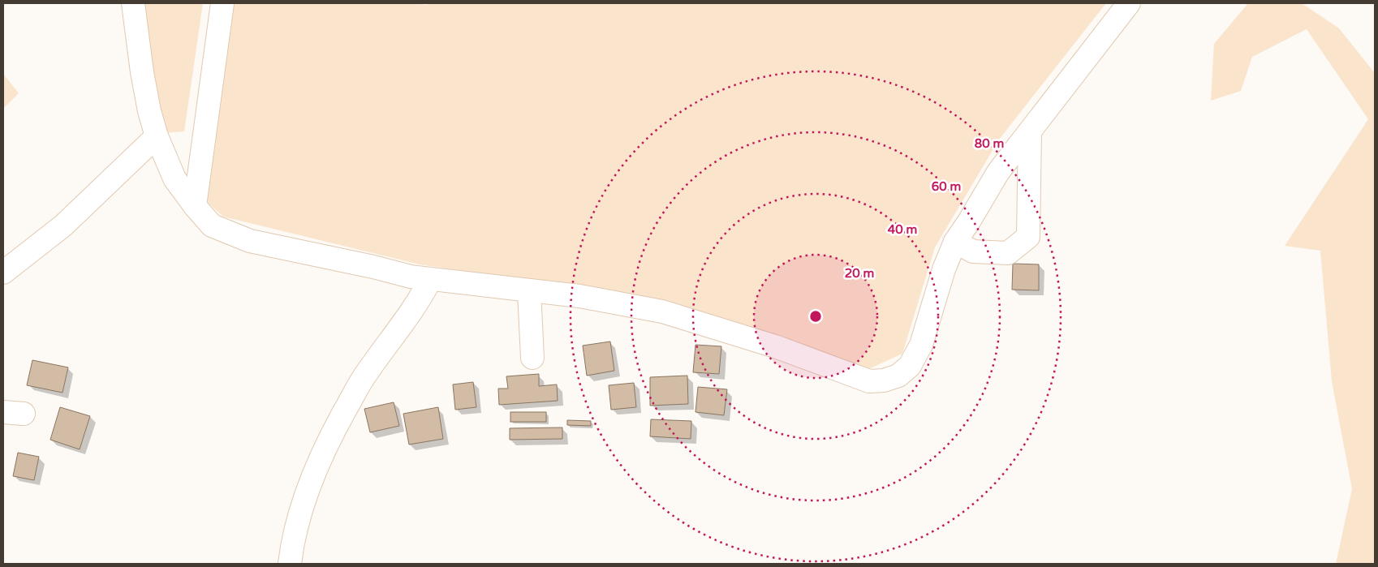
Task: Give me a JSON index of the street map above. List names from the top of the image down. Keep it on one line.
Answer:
{"rings":["80 m","60 m","40 m","20 m"]}
